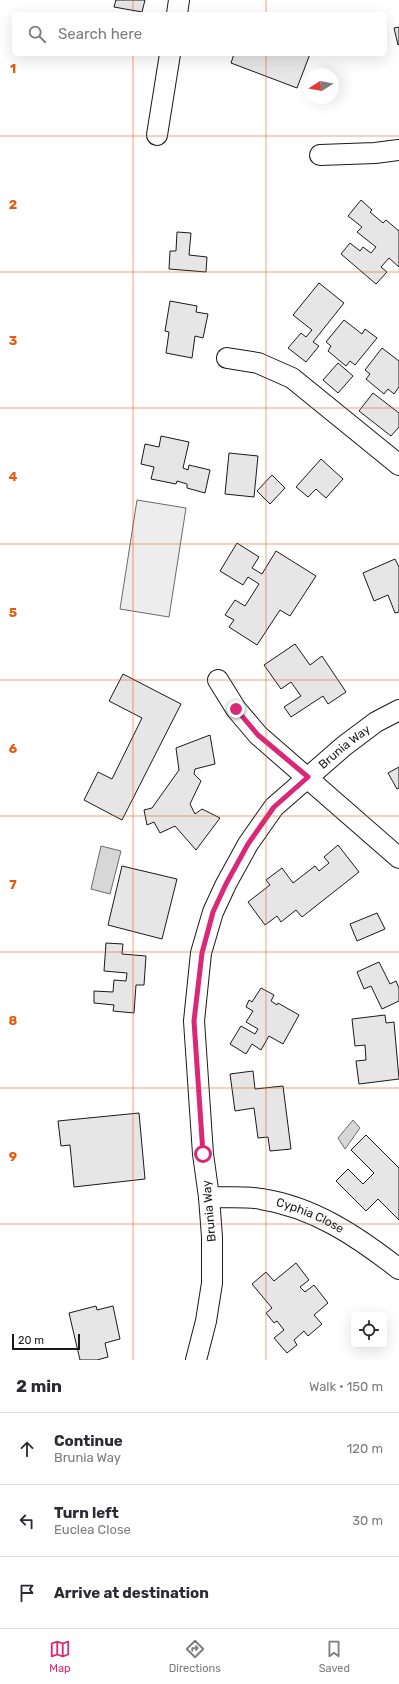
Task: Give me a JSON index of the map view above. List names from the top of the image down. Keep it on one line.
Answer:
{"streets":{"street":["Brunia Way","Cyphia Close"]},"crossings":[["Brunia Way","Cyphia Close"]],"scale_bar":"20 m","north":"left","page":{"search":"Search here","scale":"20 m","heading":["2 min","Walk · 150 m"],"list":[["Continue","Brunia Way","120 m"],["Turn left","Euclea Close","30 m"],"Arrive at destination"],"nav":["Map","Directions","Saved"]},"grid":{"rows":["1","2","3","4","5","6","7","8","9"]}}
